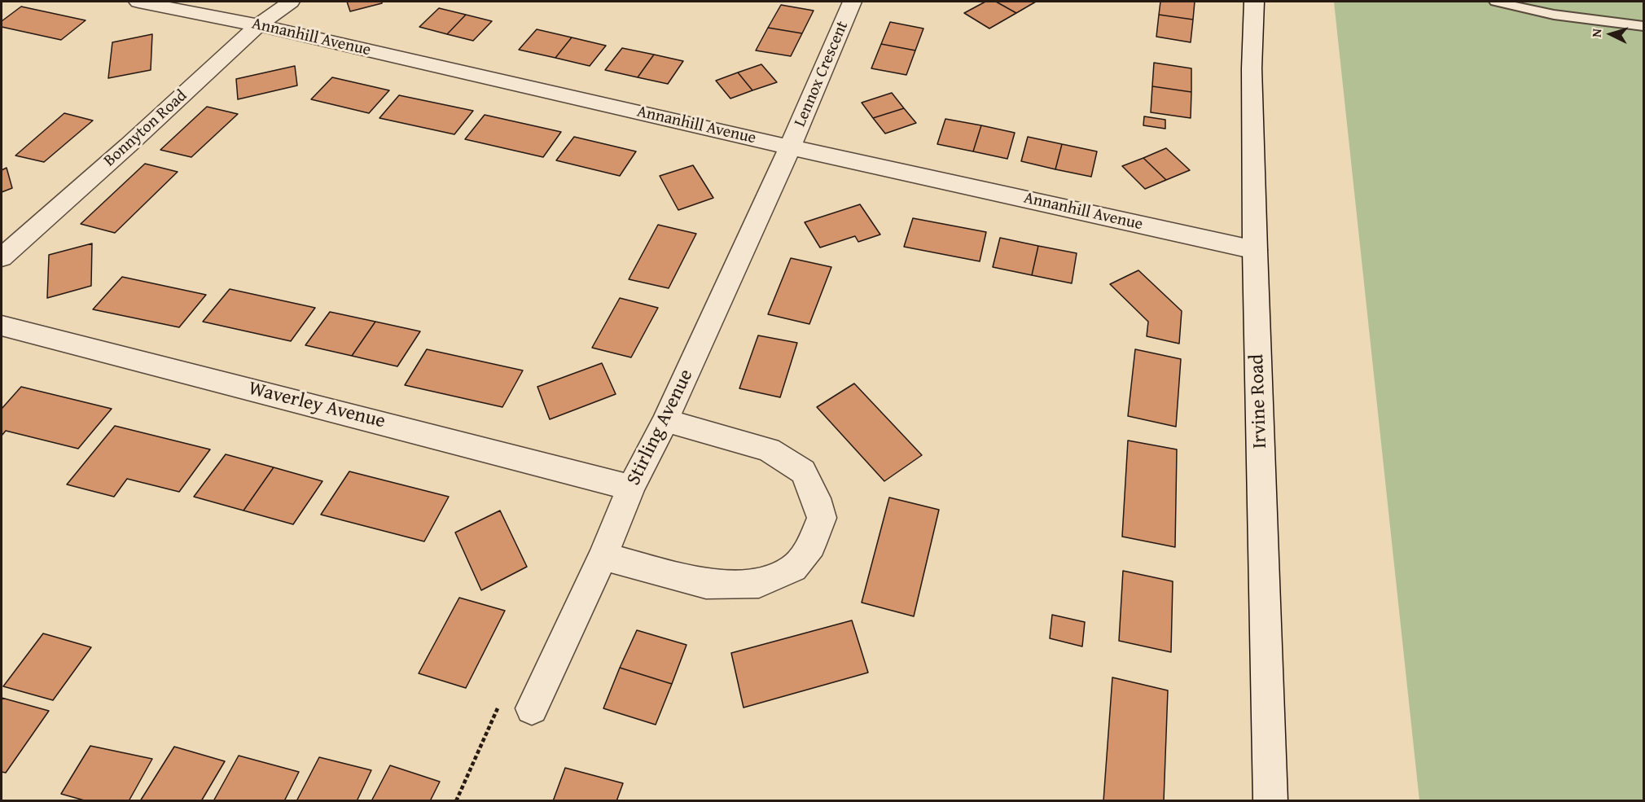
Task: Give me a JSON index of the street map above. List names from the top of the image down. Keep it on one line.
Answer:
{"streets":{"street":["Annanhill Avenue","Lennox Crescent","Bonnyton Road","Irvine Road","Waverley Avenue","Stirling Avenue"]},"crossings":[["Annanhill Avenue","Lennox Crescent"],["Annanhill Avenue","Bonnyton Road"],["Annanhill Avenue","Irvine Road"],["Annanhill Avenue","Stirling Avenue"],["Lennox Crescent","Stirling Avenue"],["Waverley Avenue","Stirling Avenue"]],"north":"left"}
